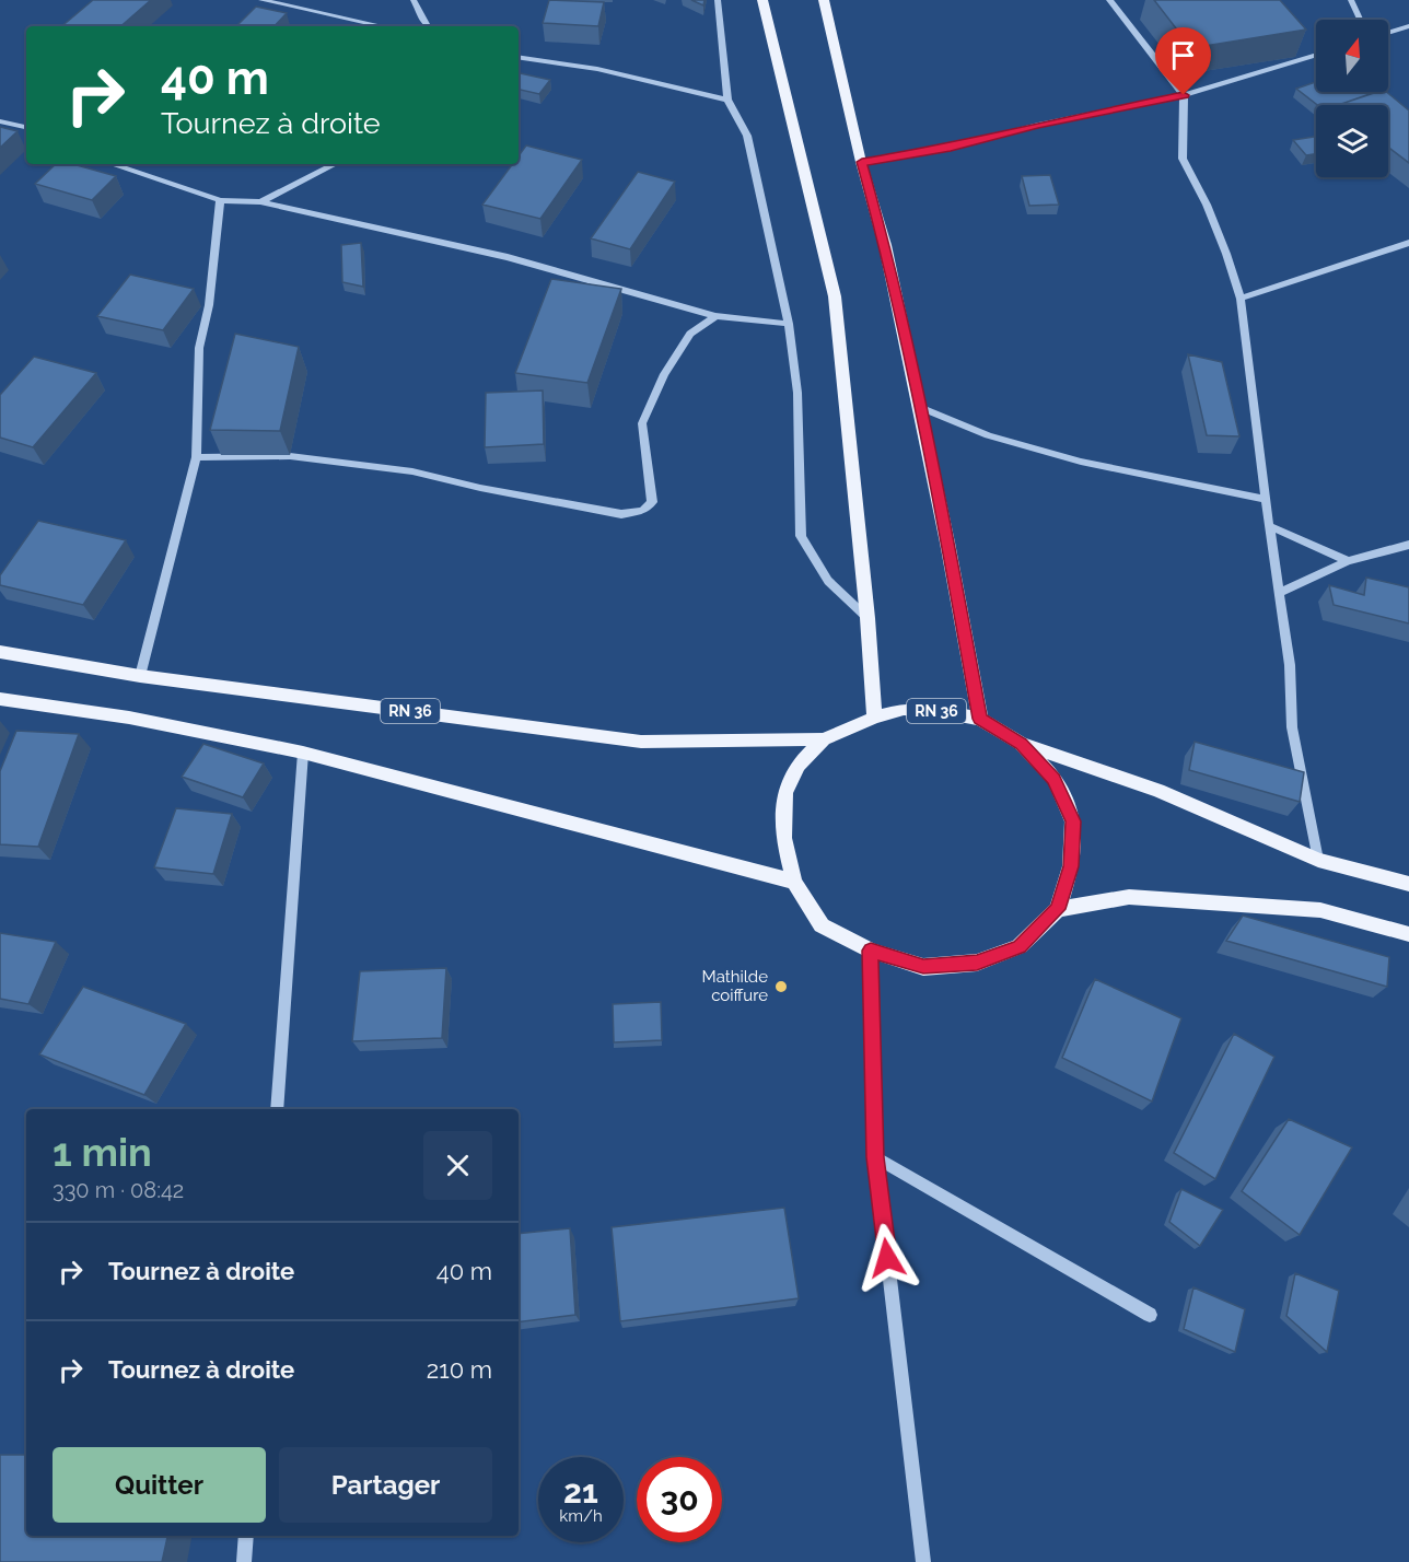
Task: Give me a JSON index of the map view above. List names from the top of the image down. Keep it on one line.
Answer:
{"streets":{"main road":["RN 36"]},"places":["Mathilde coiffure"],"north":"top","page":{"turn":["40 m","Tournez à droite"],"heading":["1 min","330 m · 08:42"],"list":[{"name":"Tournez à droite","value":"40 m"},{"name":"Tournez à droite","value":"210 m"}],"buttons":["Quitter","Partager"],"speed":"21 km/h","limit":"30"}}
